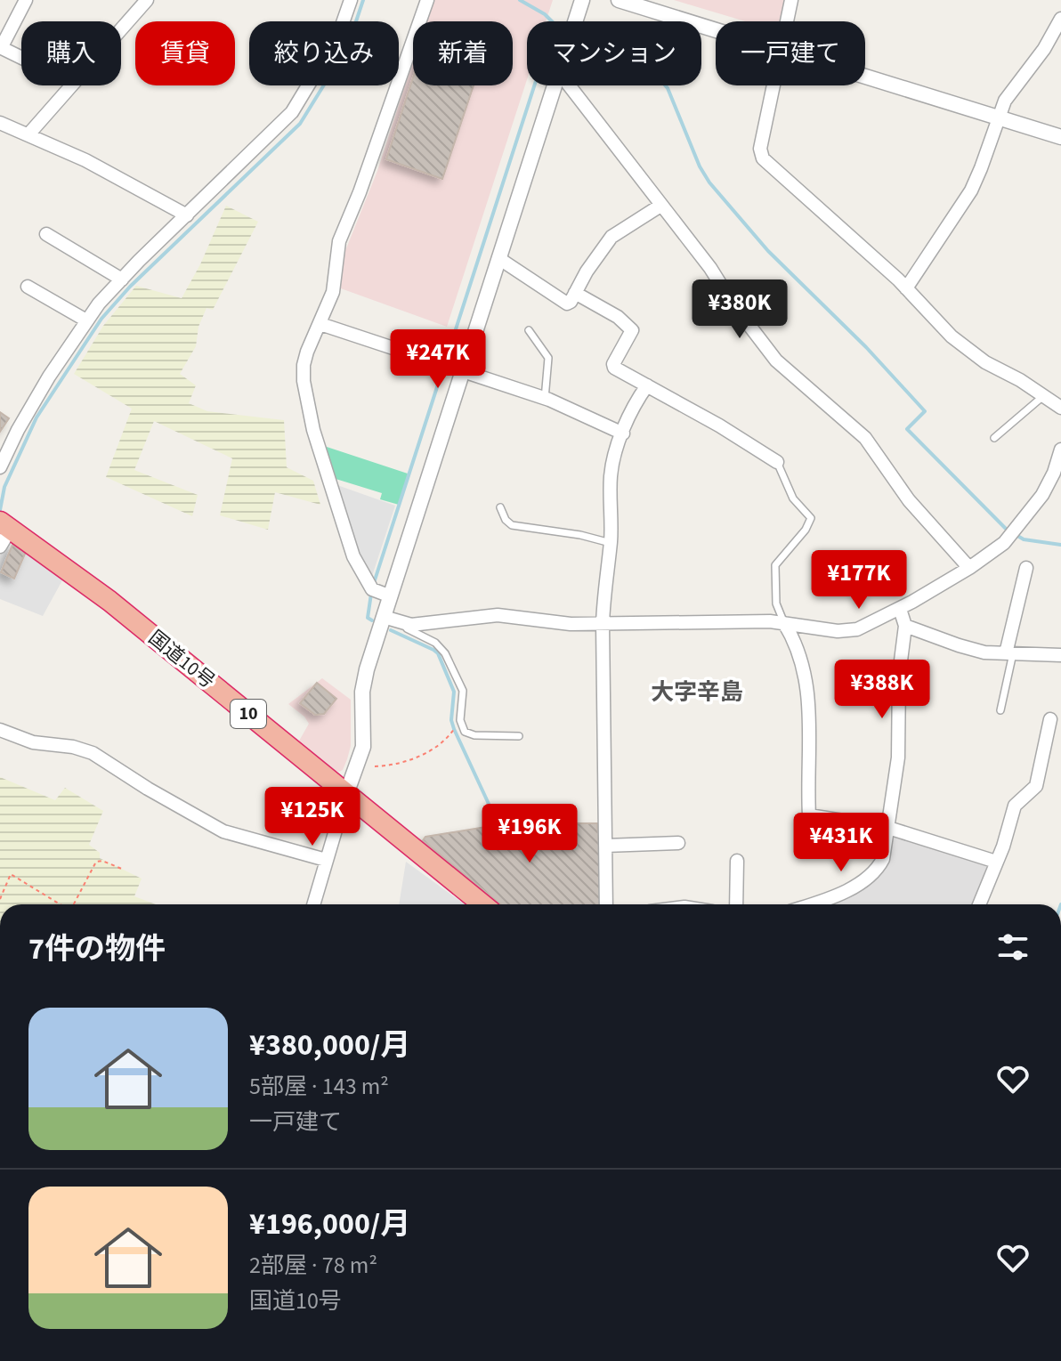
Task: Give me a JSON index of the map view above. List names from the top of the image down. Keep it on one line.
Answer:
{"streets":{"highway":["国道10号","10"]},"districts":["大字辛島"],"page":{"chip":["購入","賃貸","絞り込み","新着","マンション","一戸建て"],"price":["¥380K","¥247K","¥177K","¥388K","¥125K","¥196K","¥431K"],"heading":"7件の物件","list":[{"name":"¥380,000/月","note":"5部屋 · 143 m² · 一戸建て"},{"name":"¥196,000/月","note":"2部屋 · 78 m² · 国道10号"}]}}
